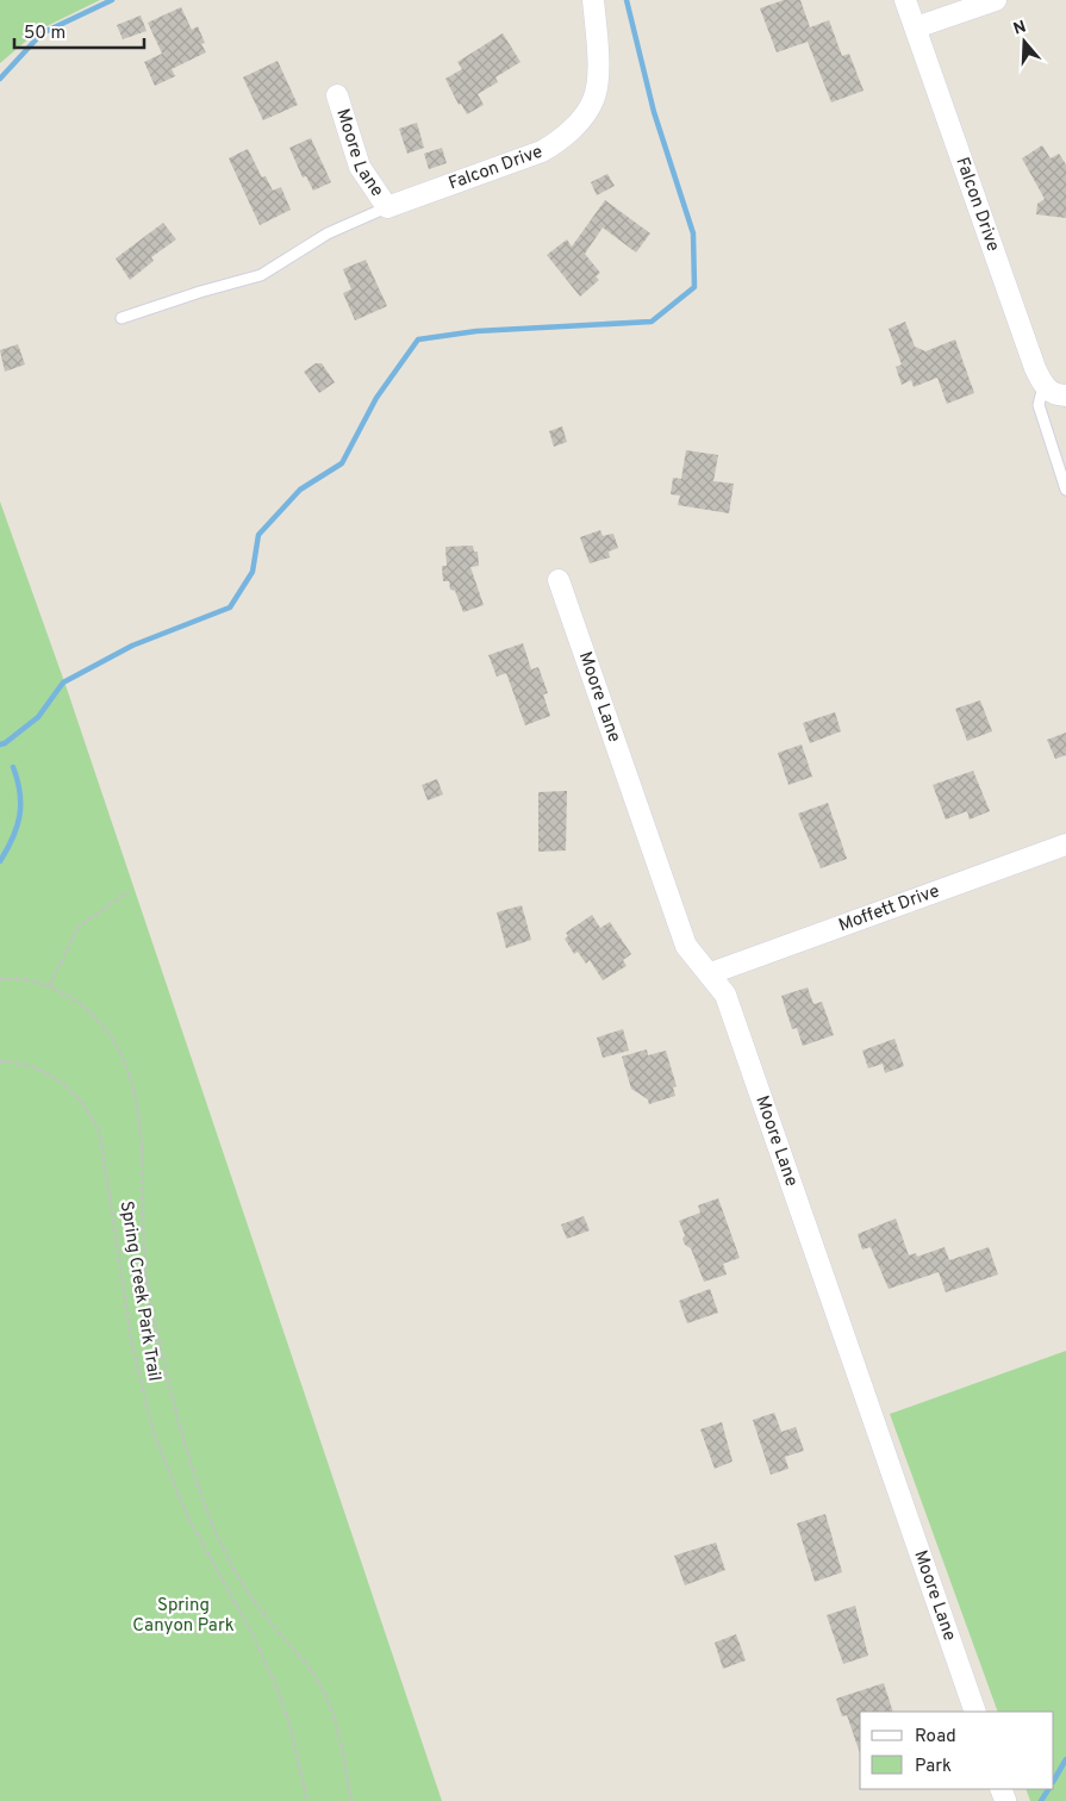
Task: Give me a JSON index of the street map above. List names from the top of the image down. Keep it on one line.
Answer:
{"streets":{"street":["Moore Lane","Falcon Drive","Moffett Drive"],"path":["Spring Creek Park Trail"]},"crossings":[["Moore Lane","Falcon Drive"],["Moore Lane","Moffett Drive"]],"parks":["Spring Canyon Park"],"legend":["Road","Park"],"scale_bar":"50 m","north":"top"}
